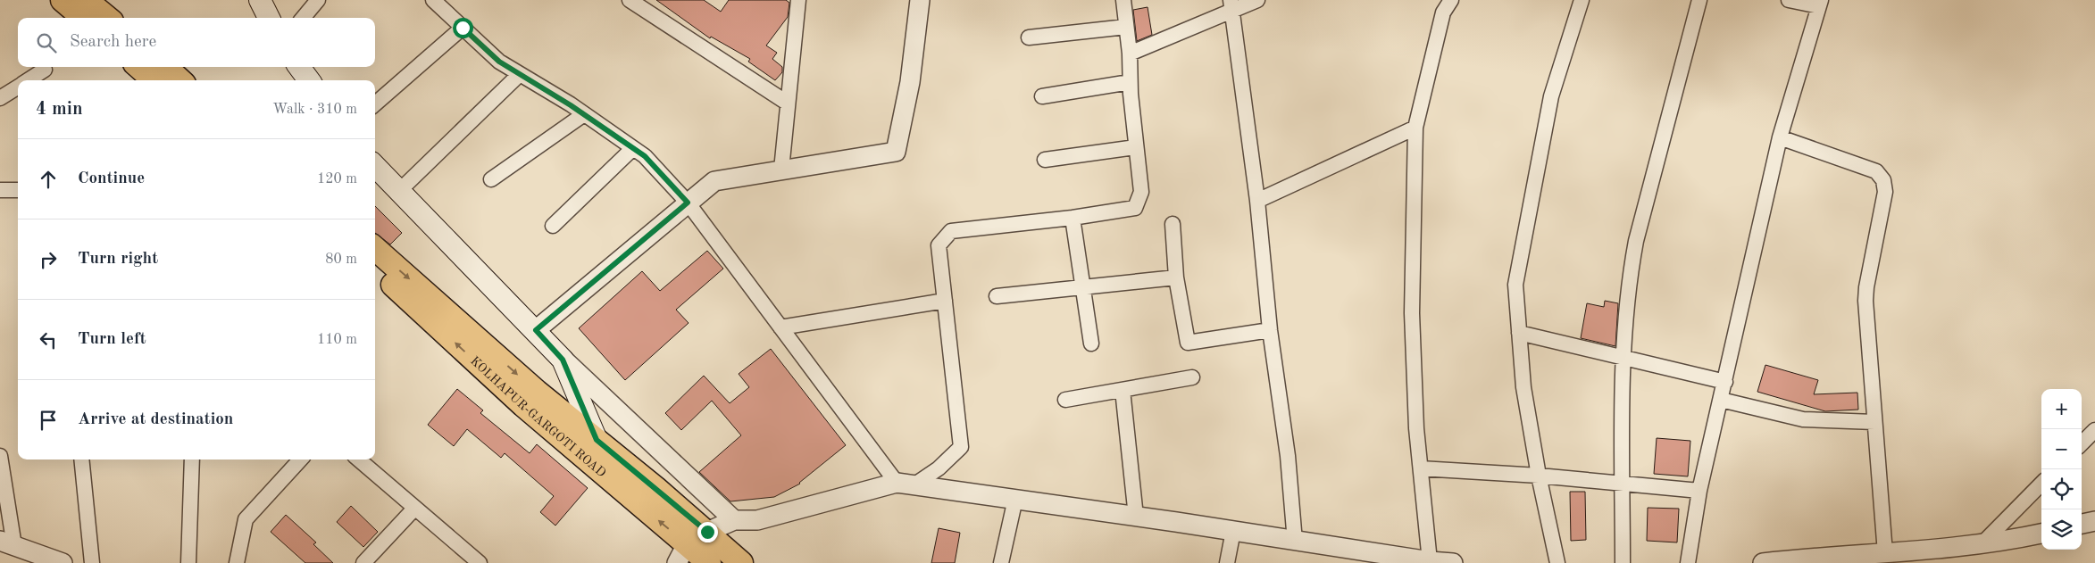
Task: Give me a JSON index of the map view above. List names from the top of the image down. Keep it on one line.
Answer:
{"streets":{"main road":["KOLHAPUR-GARGOTI ROAD"]},"page":{"search":"Search here","heading":["4 min","Walk · 310 m"],"list":[["Continue","120 m"],["Turn right","80 m"],["Turn left","110 m"],"Arrive at destination"],"map_buttons":["+","−"]}}
